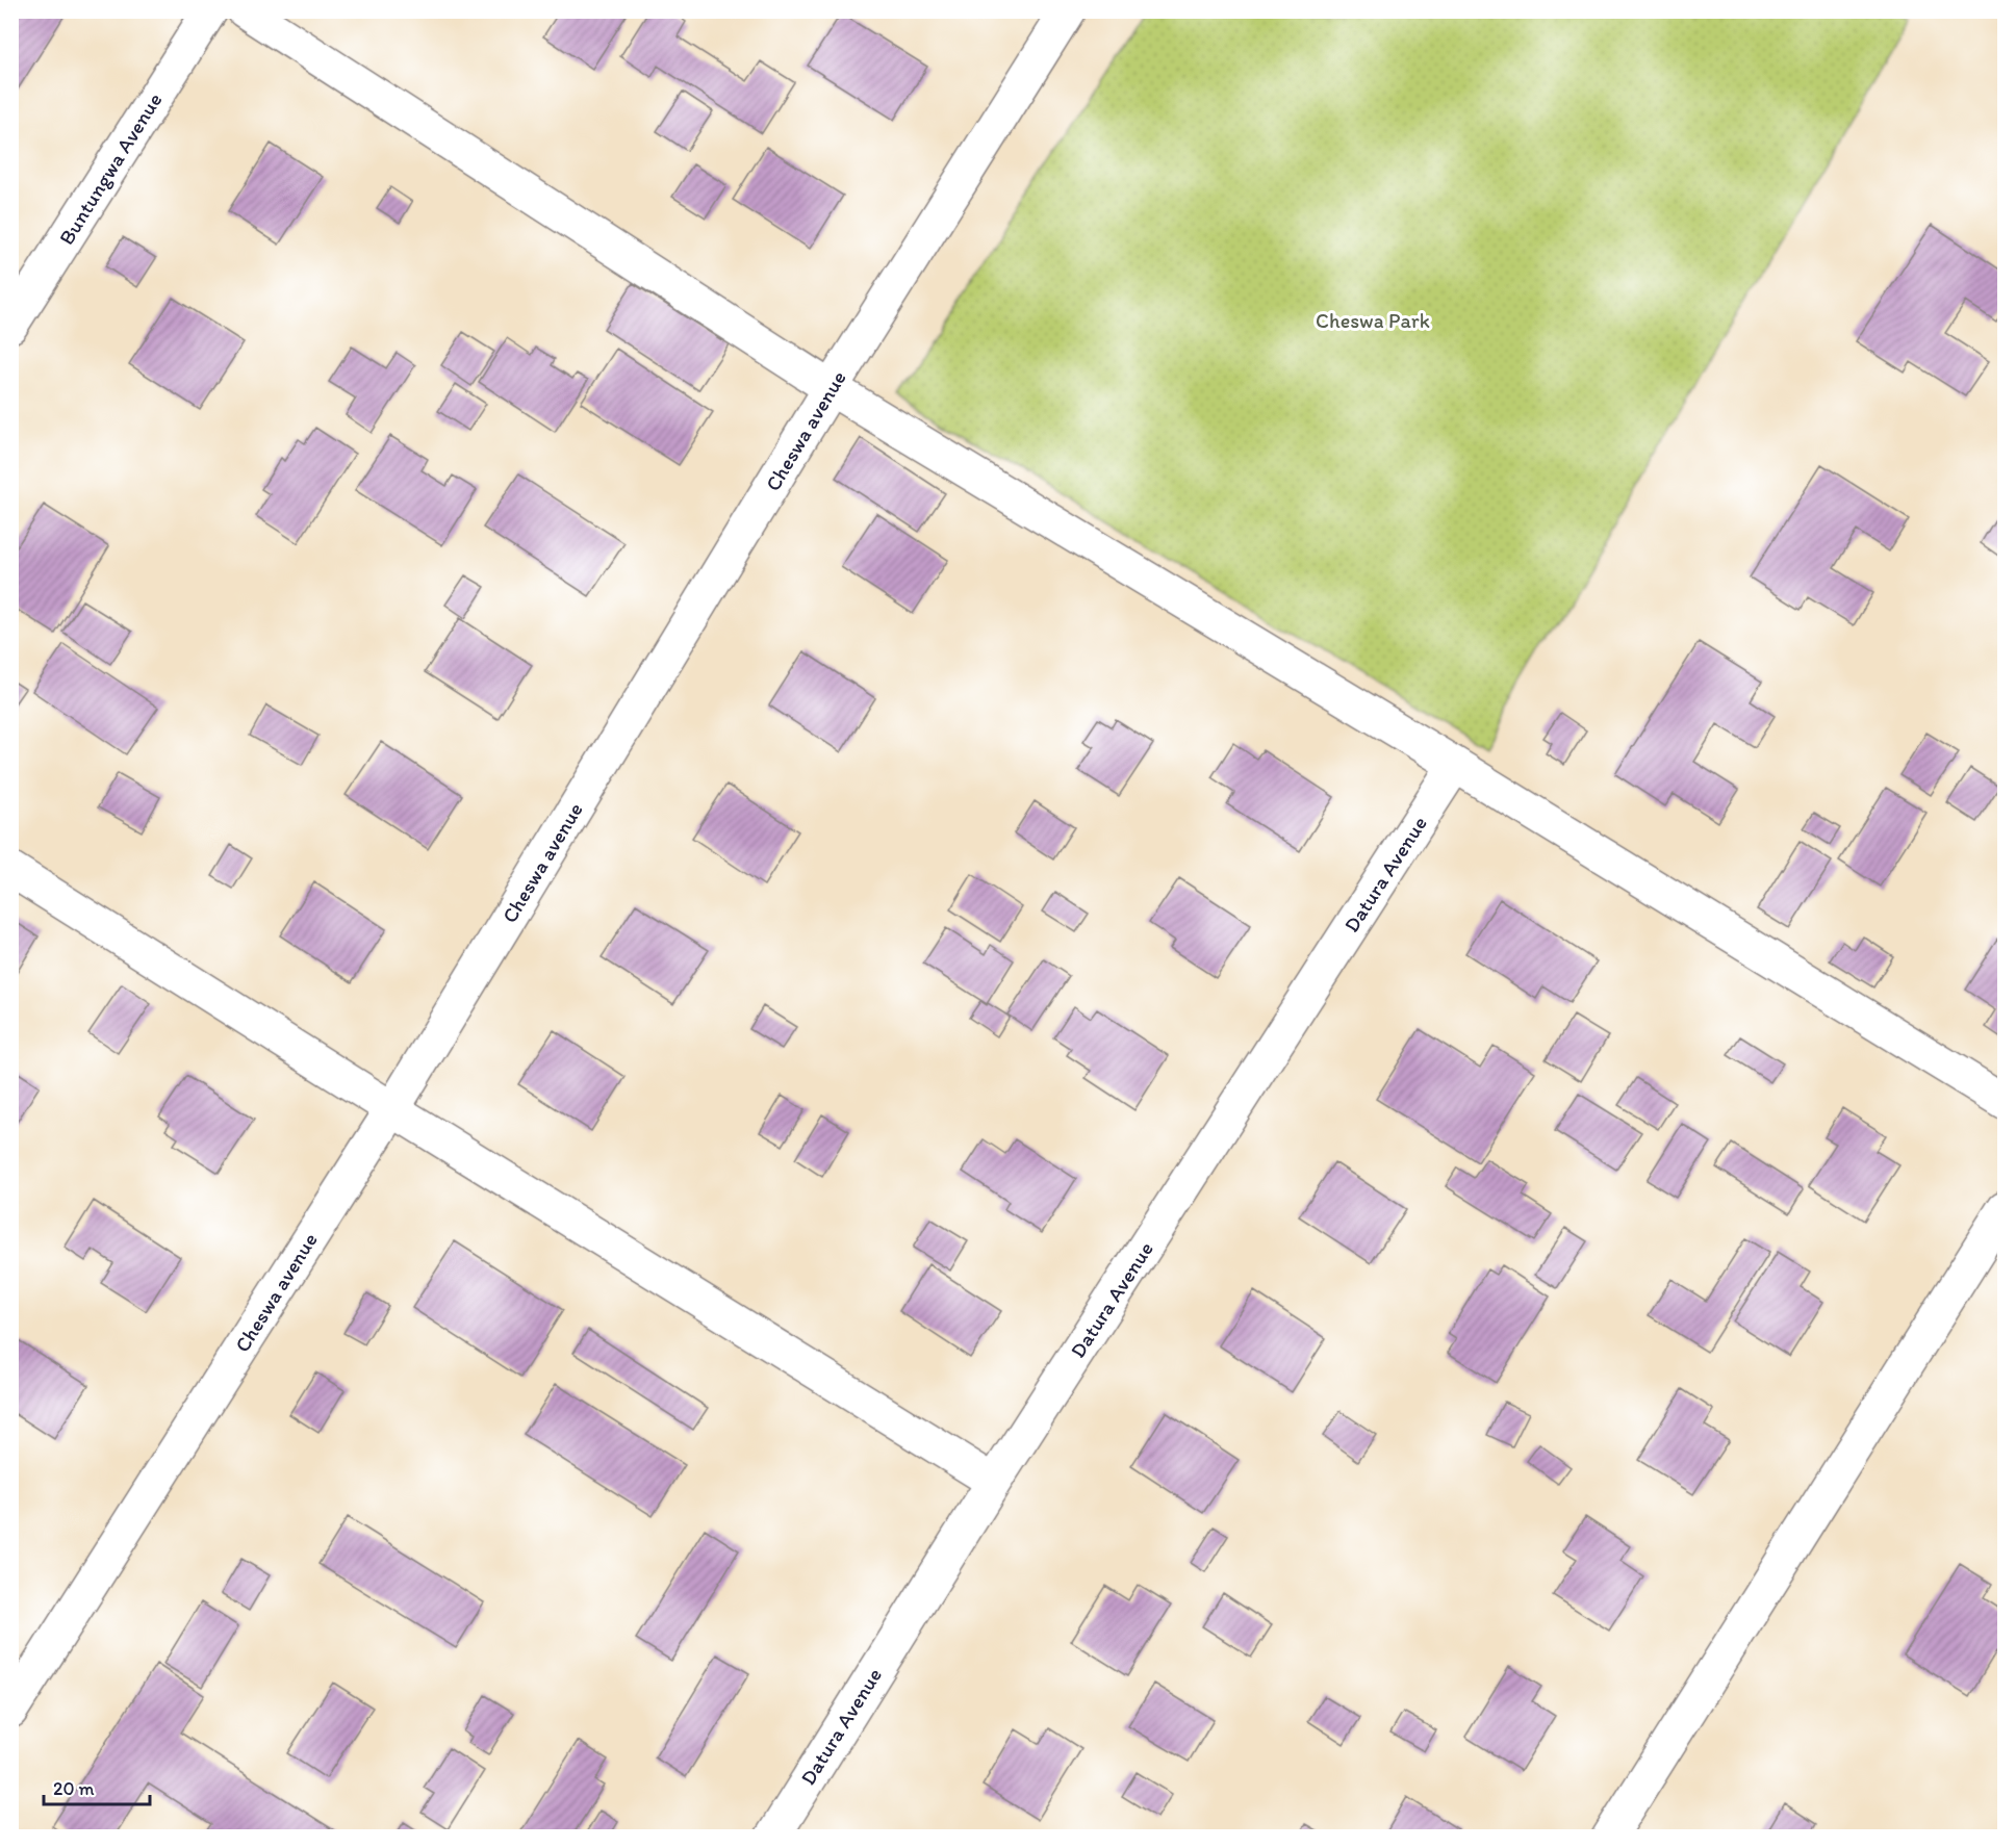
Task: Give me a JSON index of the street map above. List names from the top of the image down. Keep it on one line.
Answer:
{"streets":{"street":["Buntungwa Avenue","Cheswa avenue","Datura Avenue"]},"parks":["Cheswa Park"],"scale_bar":"20 m"}
